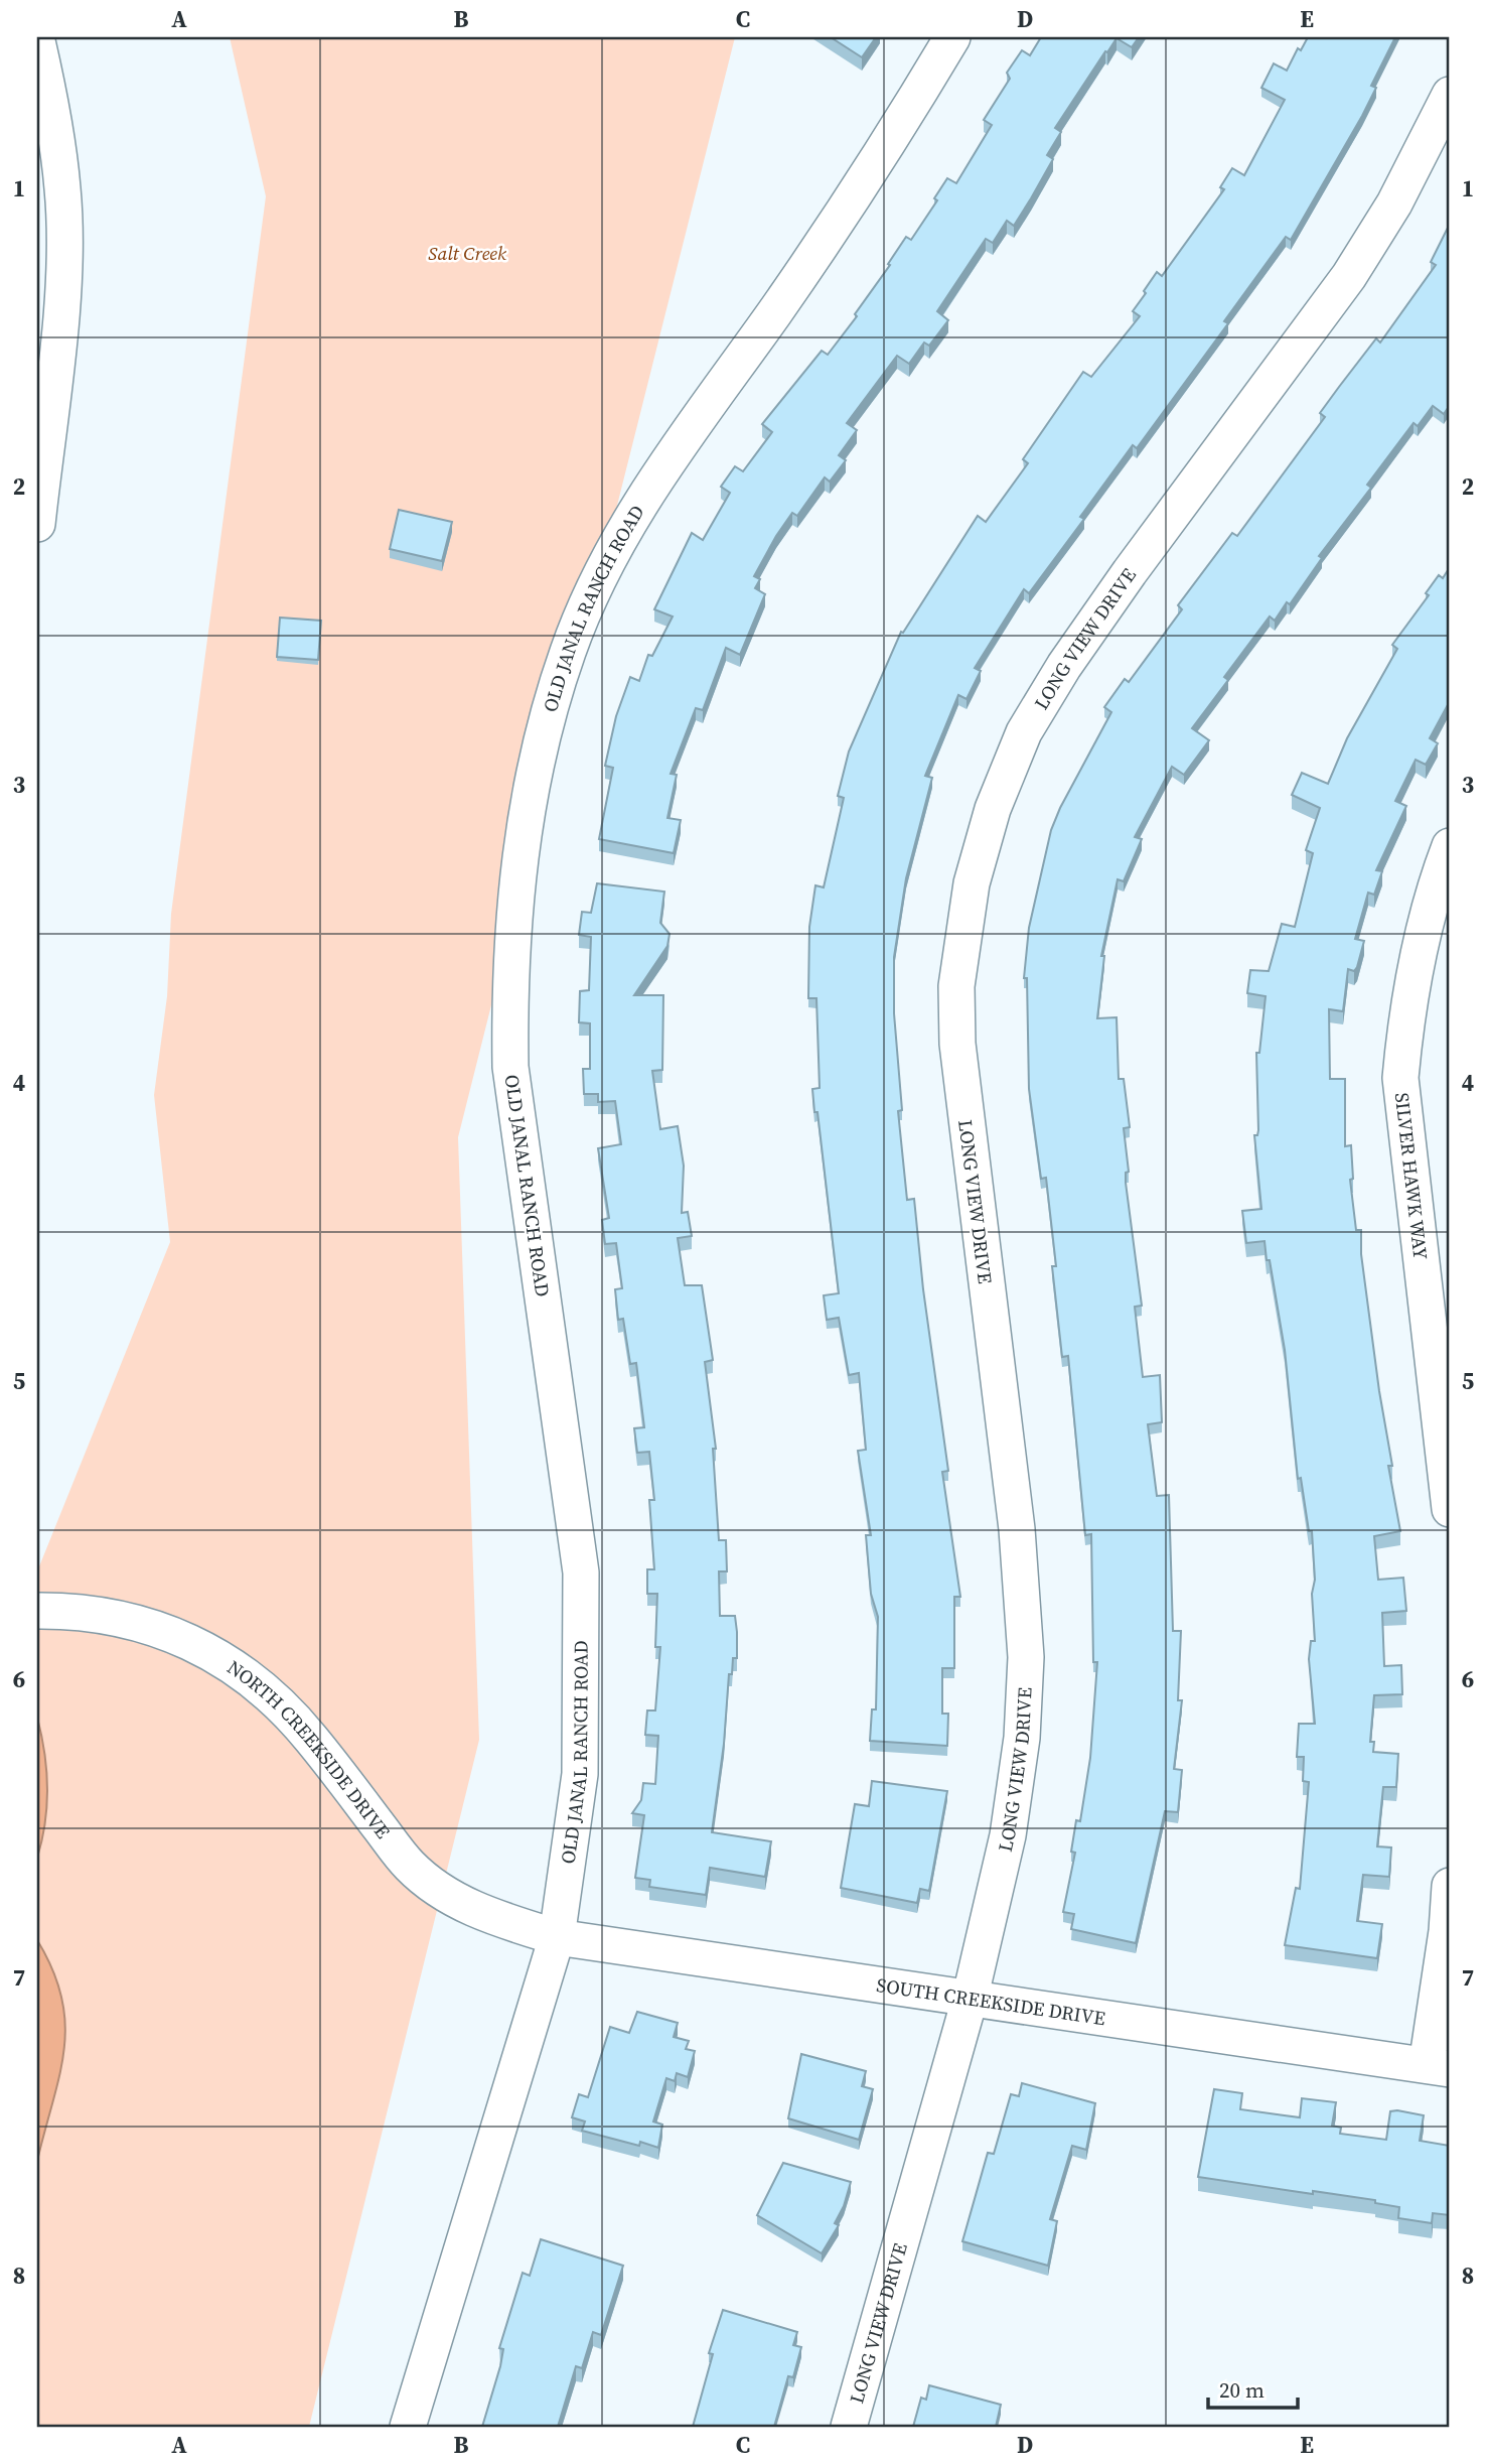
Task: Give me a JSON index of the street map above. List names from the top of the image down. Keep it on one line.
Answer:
{"streets":{"street":["OLD JANAL RANCH ROAD","LONG VIEW DRIVE","SILVER HAWK WAY","NORTH CREEKSIDE DRIVE","SOUTH CREEKSIDE DRIVE"]},"crossings":[["OLD JANAL RANCH ROAD","NORTH CREEKSIDE DRIVE"],["OLD JANAL RANCH ROAD","SOUTH CREEKSIDE DRIVE"],["LONG VIEW DRIVE","SOUTH CREEKSIDE DRIVE"],["NORTH CREEKSIDE DRIVE","SOUTH CREEKSIDE DRIVE"]],"parks":["Salt Creek"],"scale_bar":"20 m","grid":{"columns":["A","B","C","D","E"],"rows":["1","2","3","4","5","6","7","8"]}}
